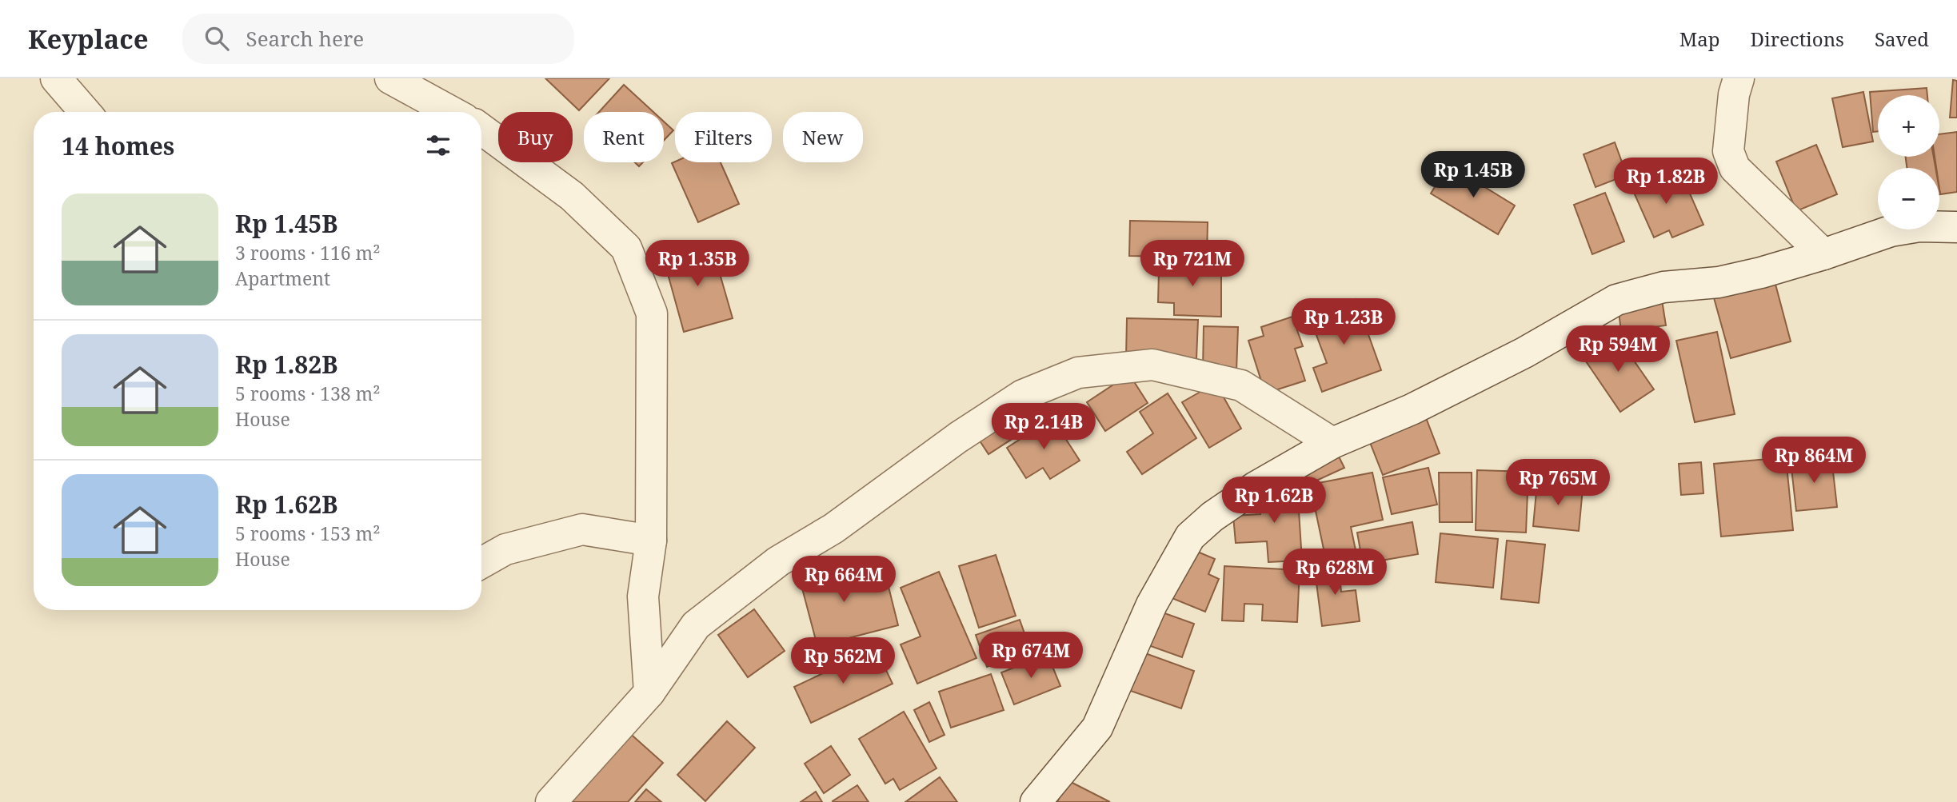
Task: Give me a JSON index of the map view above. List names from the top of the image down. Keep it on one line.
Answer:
{"page":{"header":"Keyplace","search":"Search here","nav":["Map","Directions","Saved"],"map_buttons":["+","−"],"chip":["Buy","Rent","Filters","New"],"heading":"14 homes","price":["Rp 1.45B","Rp 1.82B","Rp 1.35B","Rp 721M","Rp 1.23B","Rp 594M","Rp 2.14B","Rp 864M","Rp 765M","Rp 1.62B","Rp 628M","Rp 664M","Rp 674M","Rp 562M"],"list":[{"name":"Rp 1.45B","note":"3 rooms · 116 m² · Apartment"},{"name":"Rp 1.82B","note":"5 rooms · 138 m² · House"},{"name":"Rp 1.62B","note":"5 rooms · 153 m² · House"}]}}
